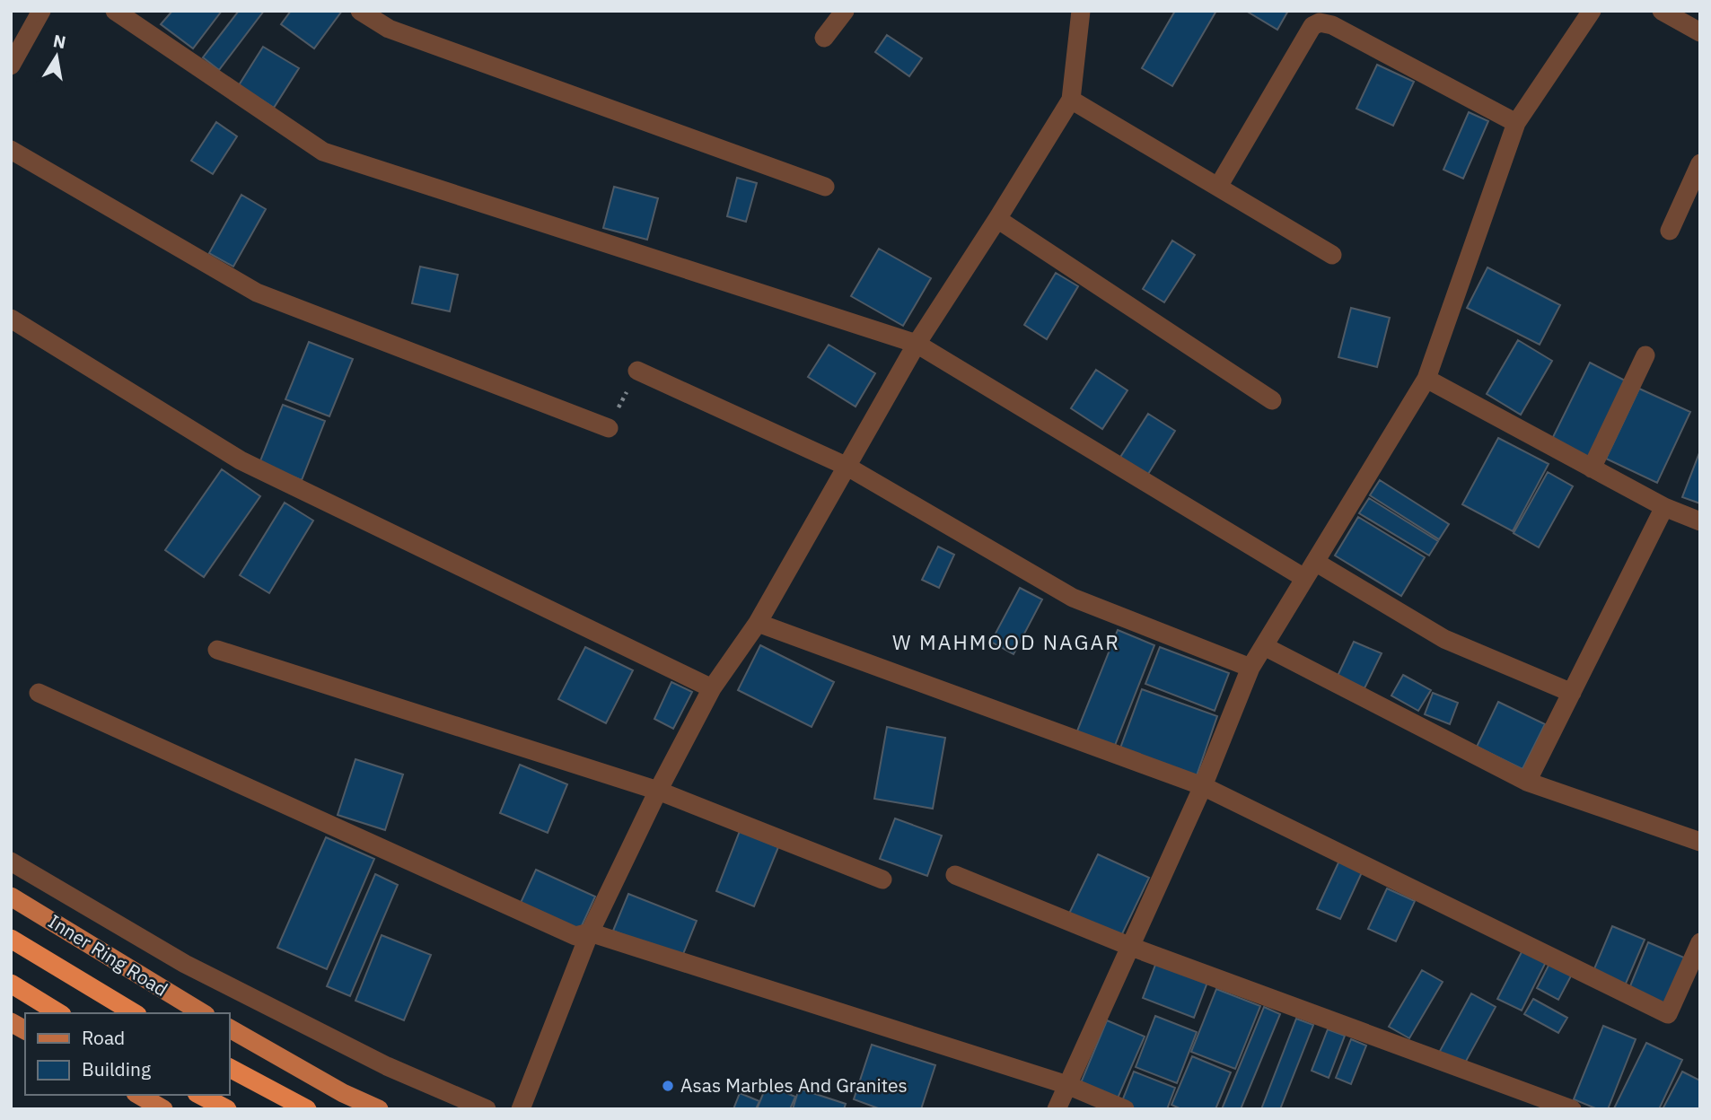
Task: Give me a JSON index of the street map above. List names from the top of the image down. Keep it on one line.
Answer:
{"streets":{"main road":["Inner Ring Road"]},"districts":["W MAHMOOD NAGAR"],"places":["Asas Marbles And Granites"],"legend":["Road","Building"],"north":"top"}
